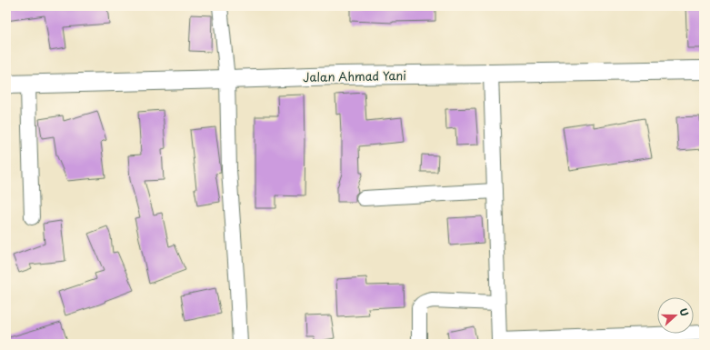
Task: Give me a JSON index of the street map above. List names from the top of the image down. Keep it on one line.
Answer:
{"streets":{"street":["Jalan Ahmad Yani"]},"north":"right"}
